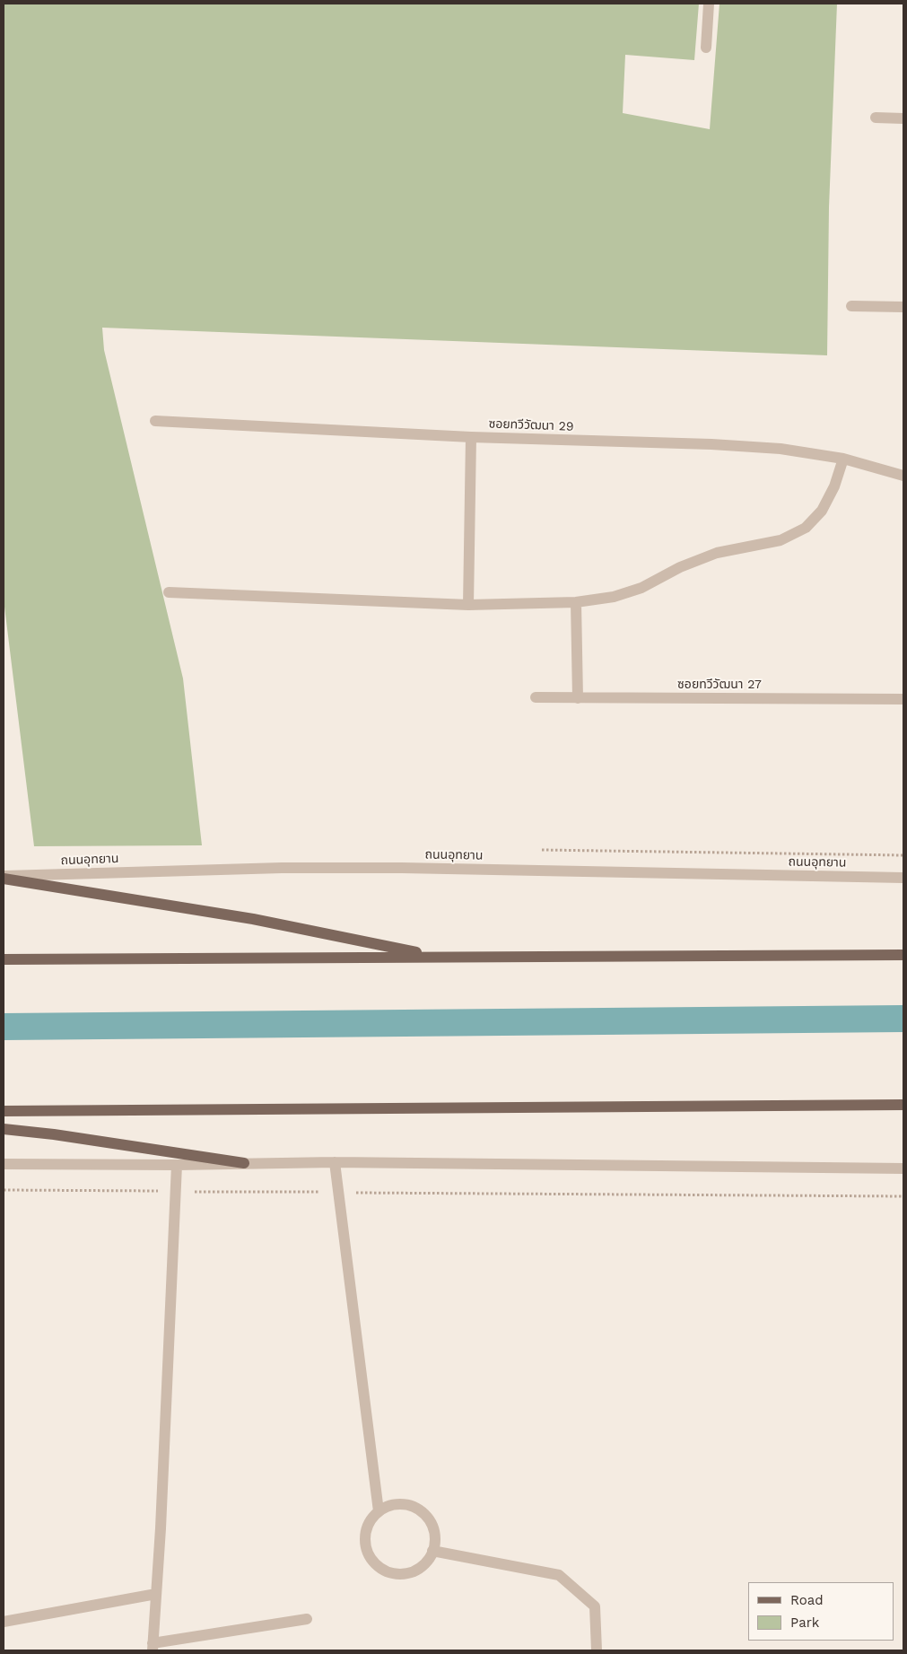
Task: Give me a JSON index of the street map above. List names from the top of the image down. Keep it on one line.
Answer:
{"streets":{"street":["ซอยทวีวัฒนา 29","ซอยทวีวัฒนา 27","ถนนอุทยาน"]},"legend":["Road","Park"]}
